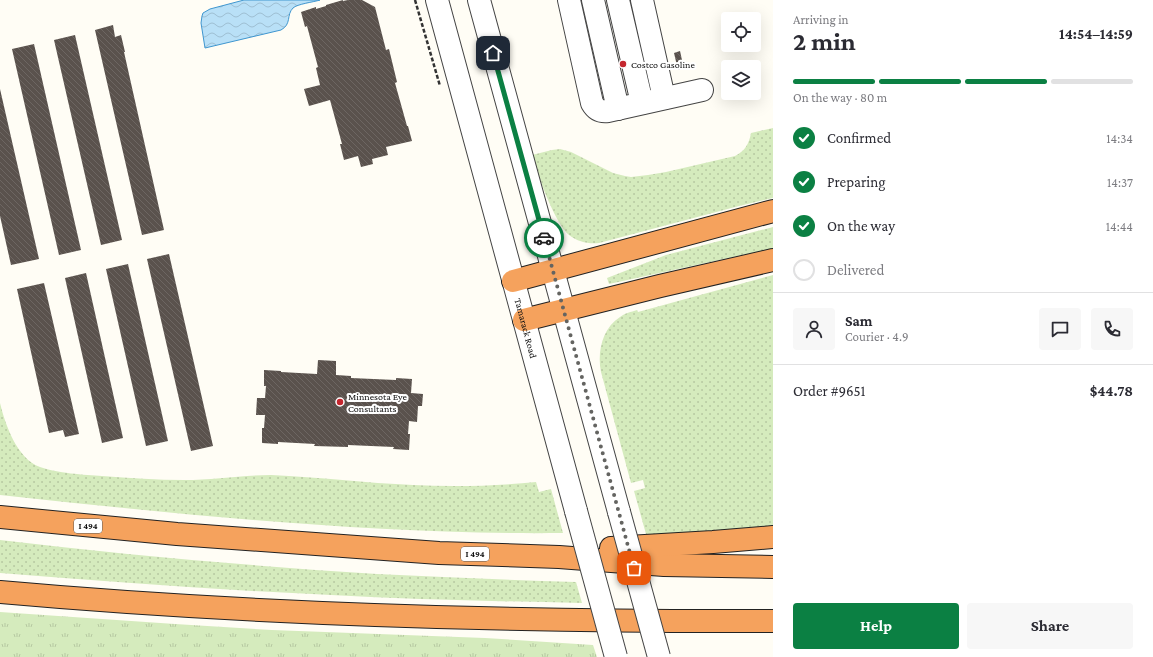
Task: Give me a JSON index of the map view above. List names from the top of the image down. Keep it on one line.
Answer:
{"streets":{"highway":["I 494"],"street":["Tamarack Road"]},"places":["Costco Gasoline","Minnesota Eye Consultants"],"page":{"heading":["2 min","Arriving in","14:54–14:59"],"panel":["Sam","Courier · 4.9","Order #9651","$44.78"],"bar":"On the way · 80 m","list":[["Confirmed","14:34"],["Preparing","14:37"],["On the way","14:44"],"Delivered"],"buttons":["Help","Share"]}}
